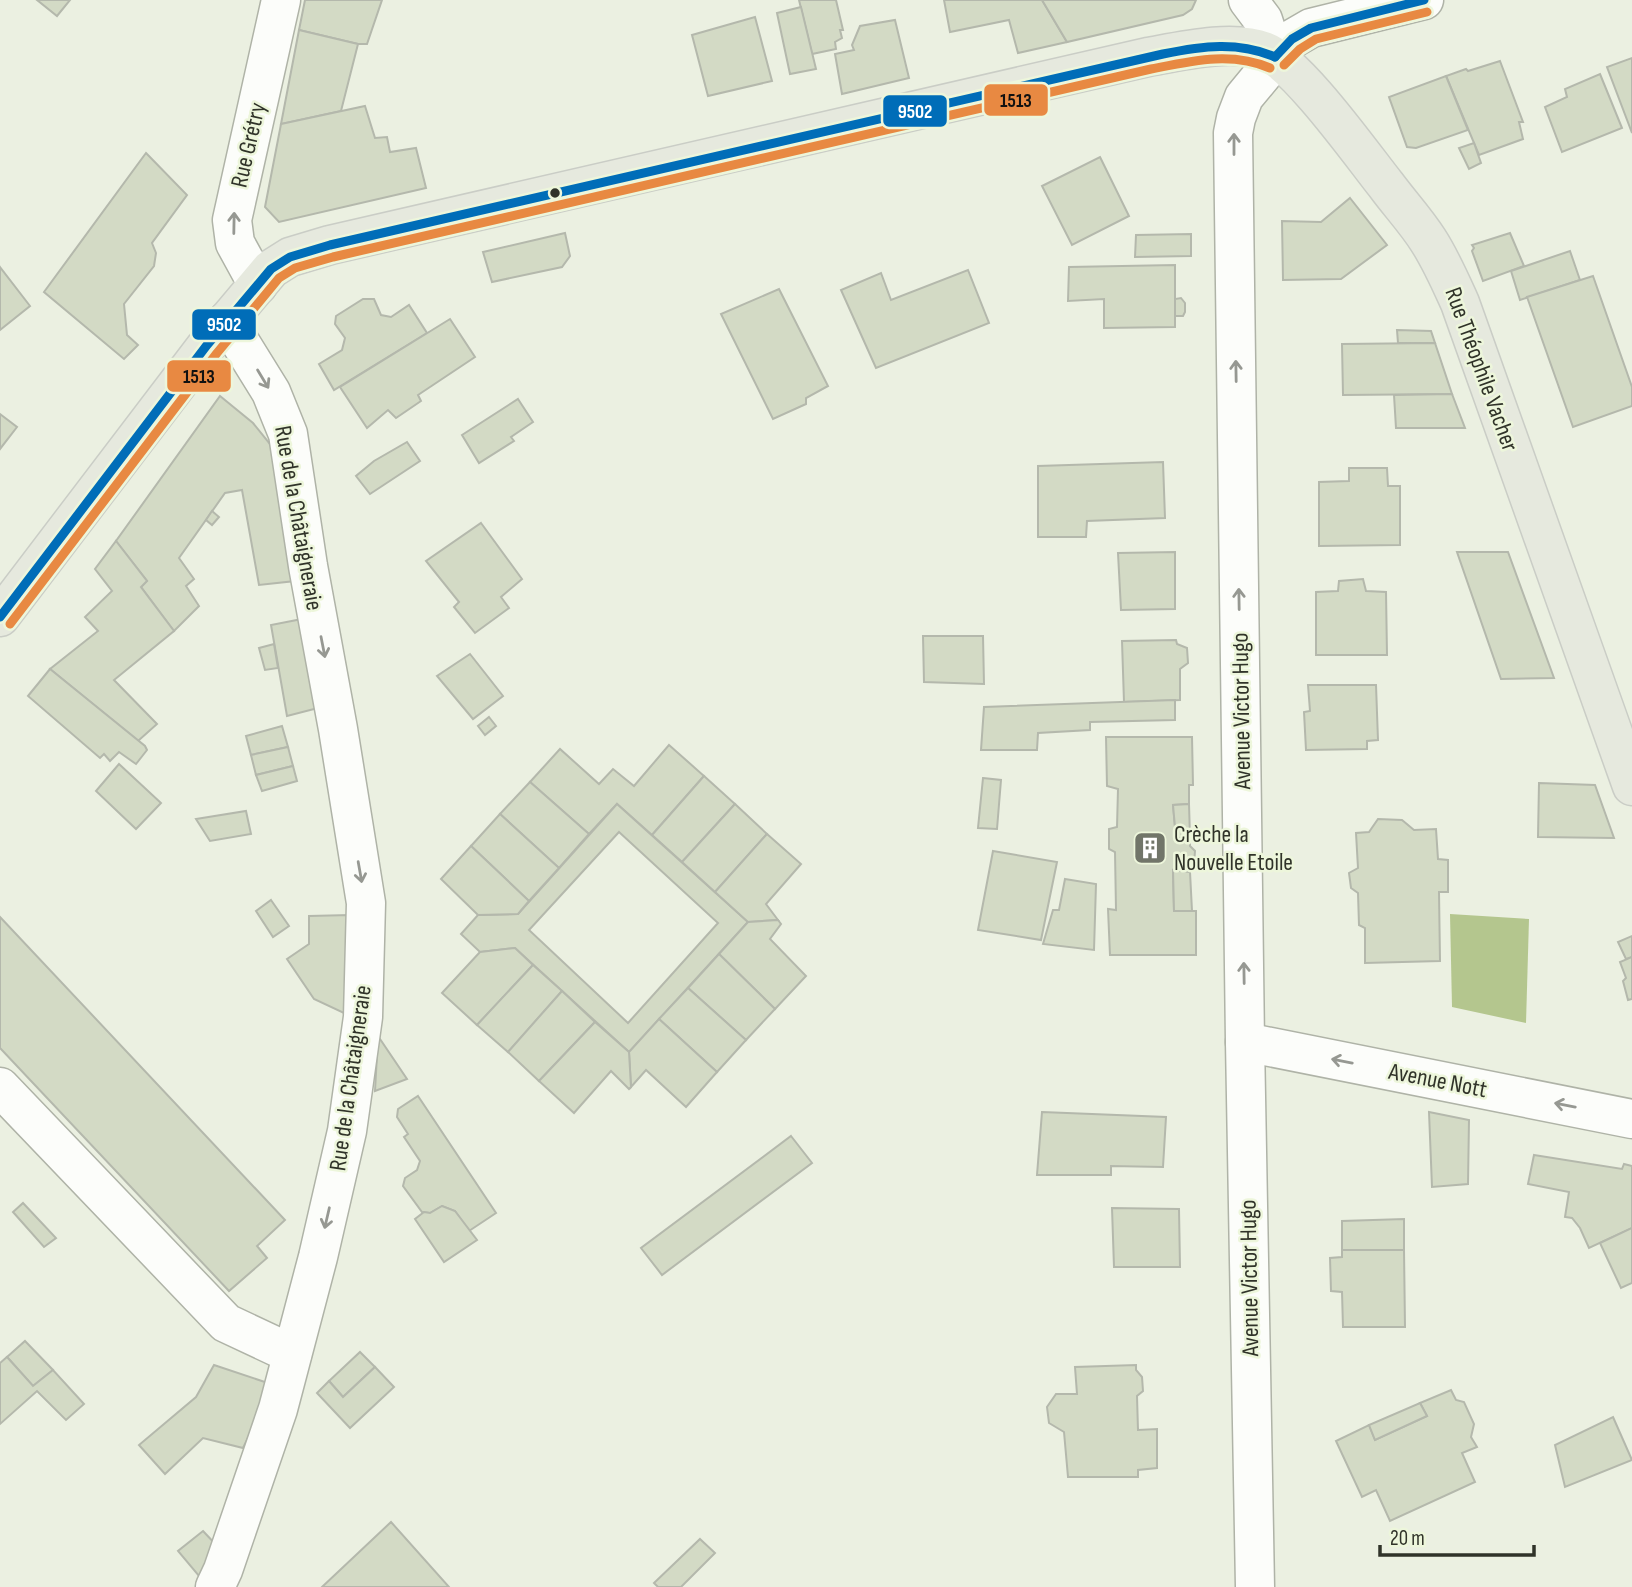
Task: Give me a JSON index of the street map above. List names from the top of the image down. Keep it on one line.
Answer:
{"streets":{"main road":["Rue Théophile Vacher"],"street":["Rue Grétry","Rue de la Châtaigneraie","Avenue Victor Hugo","Avenue Nott"]},"crossings":[["Rue Théophile Vacher","Avenue Victor Hugo"],["Avenue Victor Hugo","Avenue Nott"]],"one_way":["Rue Grétry","Rue de la Châtaigneraie","Avenue Victor Hugo","Avenue Nott"],"places":{"building":["Crèche la Nouvelle Etoile"]},"lines":["transit line 9502","transit line 1513"],"scale_bar":"20 m"}
